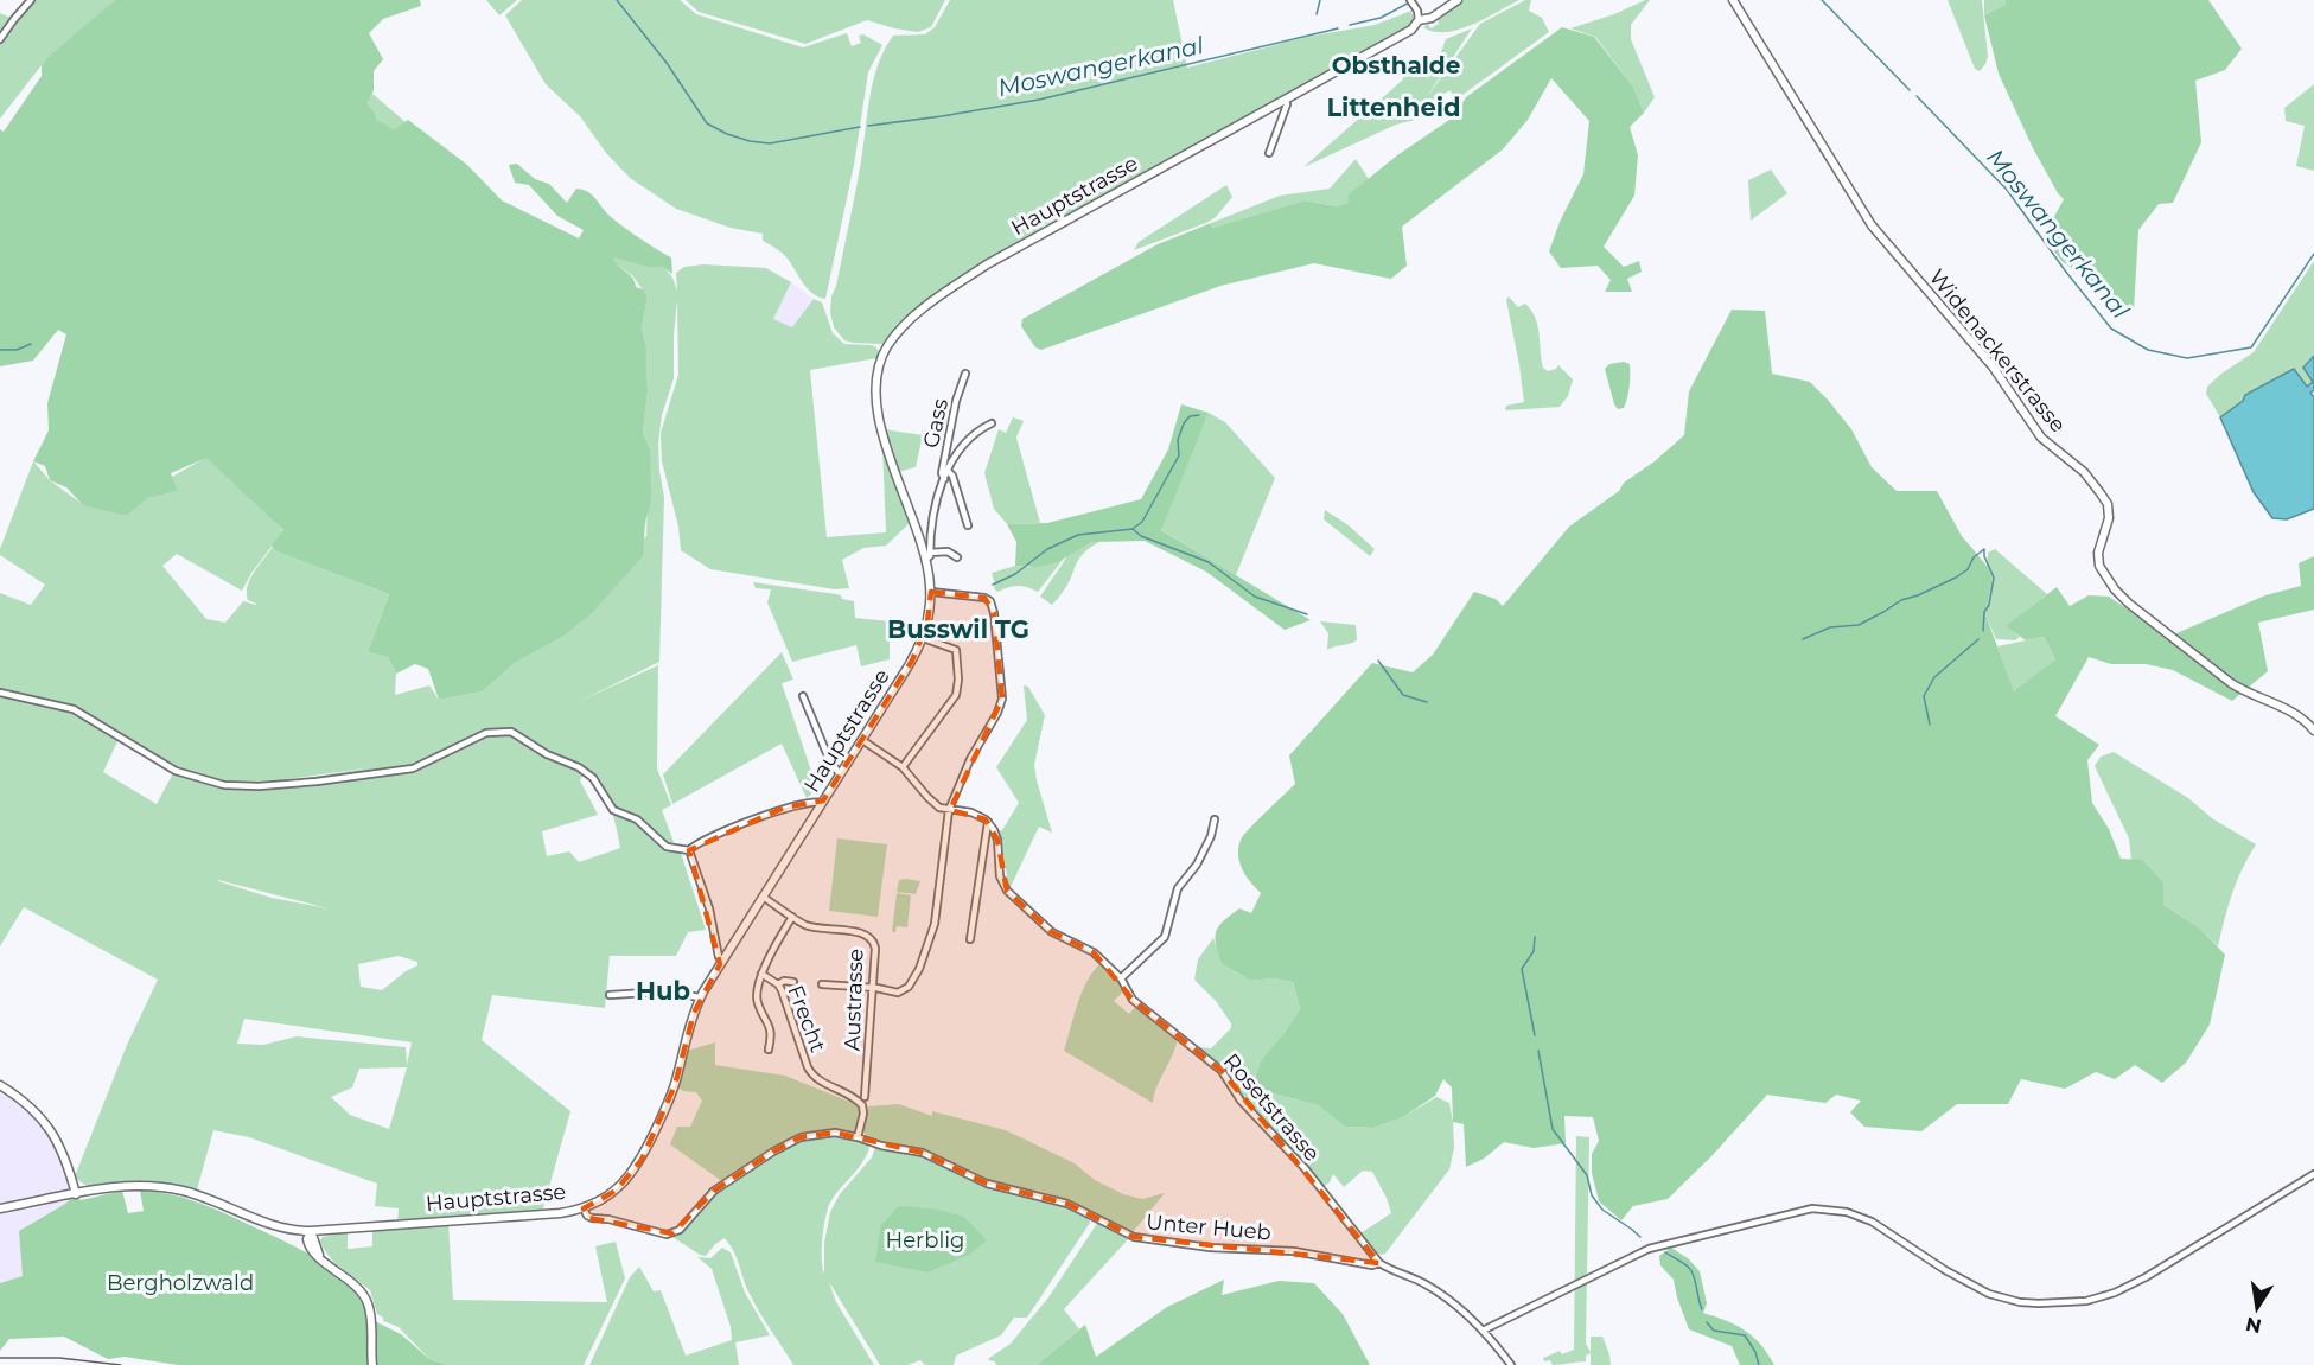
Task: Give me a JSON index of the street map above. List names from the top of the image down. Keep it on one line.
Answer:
{"streets":{"street":["Hauptstrasse","Widenackerstrasse","Gass","Austrasse","Frecht","Rosetstrasse","Unter Hueb"]},"crossings":[["Hauptstrasse","Austrasse"],["Hauptstrasse","Unter Hueb"],["Frecht","Unter Hueb"],["Rosetstrasse","Unter Hueb"]],"districts":["Obsthalde","Littenheid","Busswil TG","Hub"],"water":["Moswangerkanal"],"parks":["Herblig","Bergholzwald"],"north":"bottom"}
